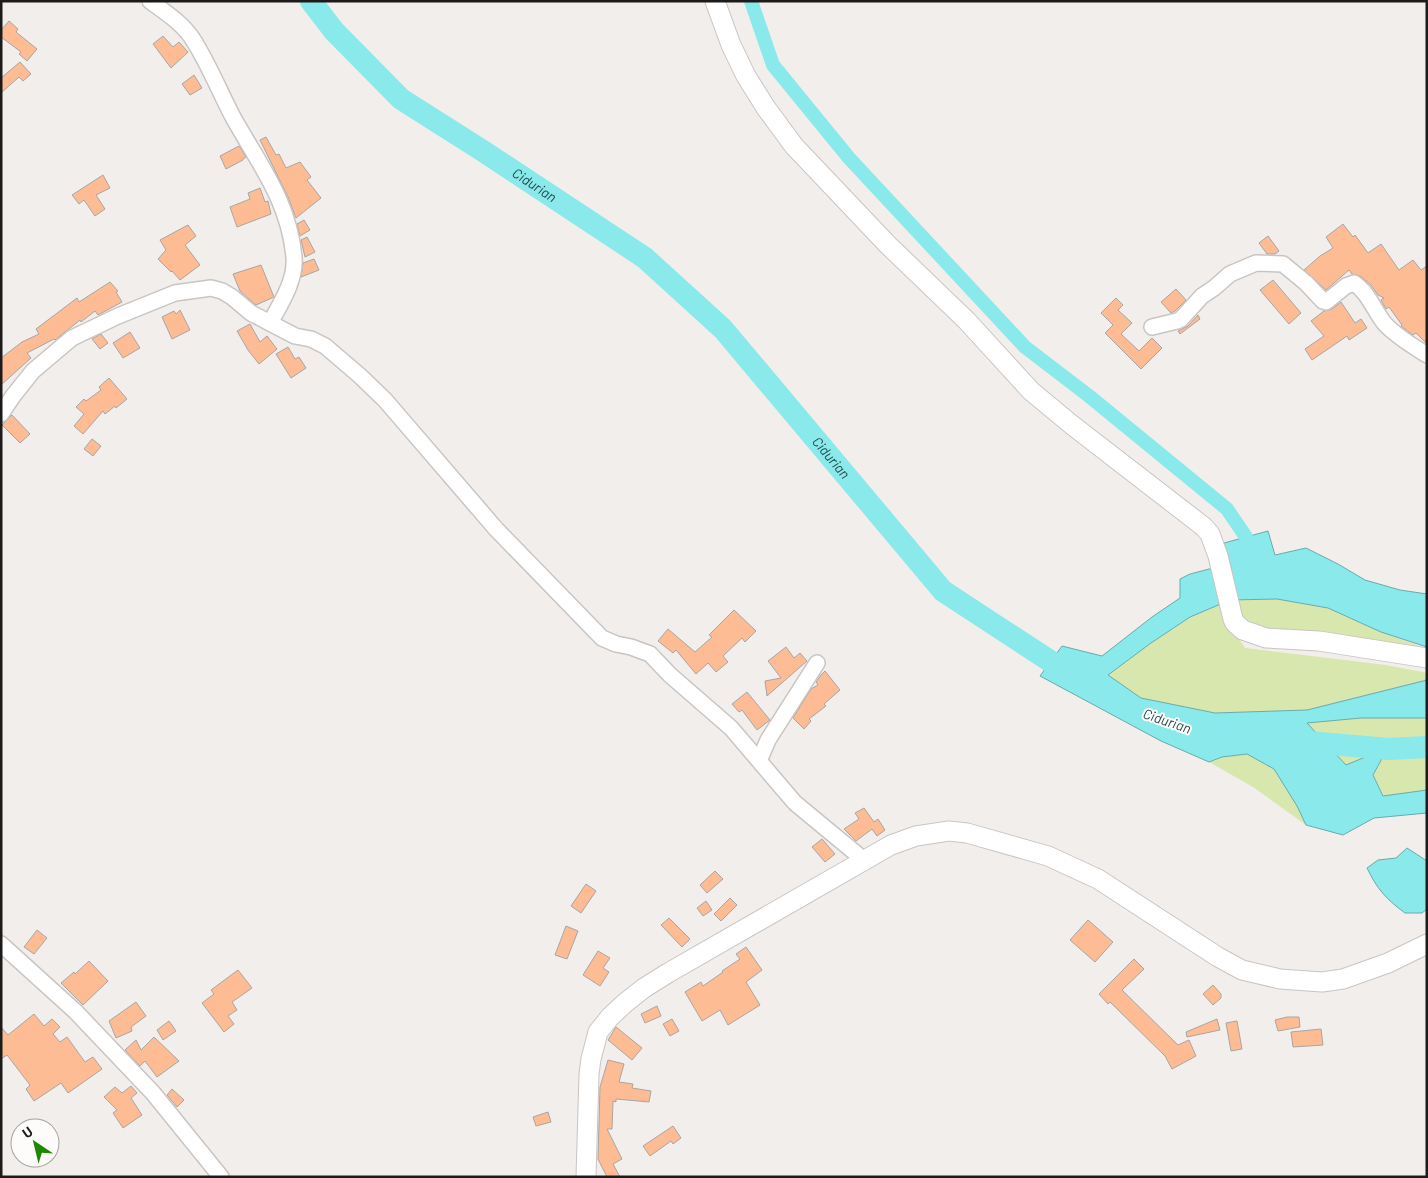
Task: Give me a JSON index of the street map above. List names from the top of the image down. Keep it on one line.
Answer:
{"water":["Cidurian"],"north":"top left"}
